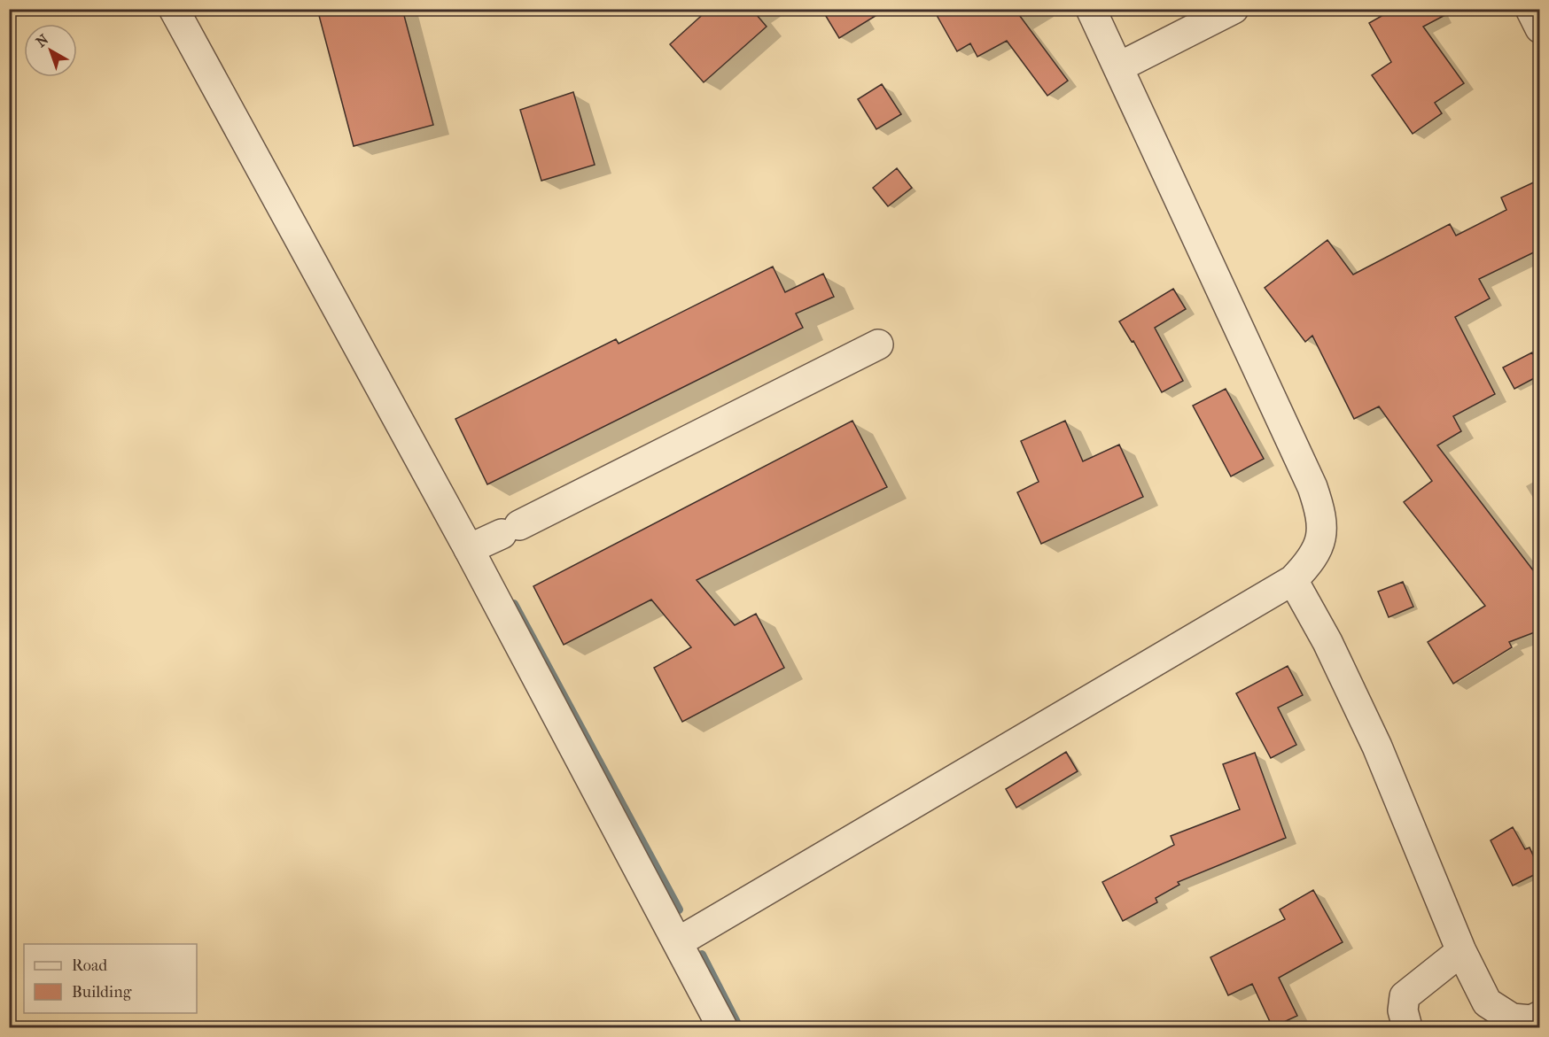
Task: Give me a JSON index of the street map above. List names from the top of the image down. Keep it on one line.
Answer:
{"legend":["Road","Building"],"north":"top left"}
